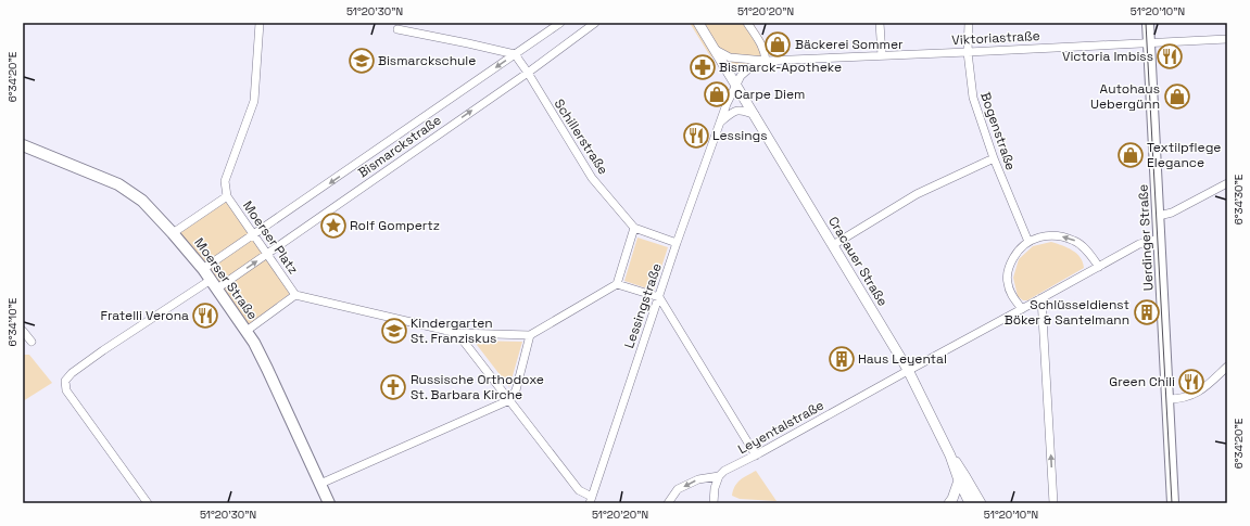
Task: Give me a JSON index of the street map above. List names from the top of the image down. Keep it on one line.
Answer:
{"streets":{"main road":["Uerdinger Straße","Moerser Straße"],"street":["Viktoriastraße","Bogenstraße","Schillerstraße","Bismarckstraße","Moerser Platz","Cracauer Straße","Lessingstraße","Leyentalstraße"]},"crossings":[["Viktoriastraße","Bogenstraße"],["Viktoriastraße","Uerdinger Straße"],["Viktoriastraße","Cracauer Straße"],["Viktoriastraße","Lessingstraße"],["Schillerstraße","Bismarckstraße"],["Bismarckstraße","Moerser Platz"],["Bismarckstraße","Moerser Straße"],["Moerser Platz","Moerser Straße"],["Uerdinger Straße","Leyentalstraße"],["Cracauer Straße","Lessingstraße"],["Cracauer Straße","Leyentalstraße"]],"places":{"shop":["Bäckerei Sommer","Carpe Diem","Autohaus Uebergünn","Textilpflege Elegance"],"restaurant":["Victoria Imbiss","Lessings","Fratelli Verona","Green Chili"],"school or university":["Bismarckschule","Kindergarten St. Franziskus"],"pharmacy":["Bismarck-Apotheke"],"place":["Rolf Gompertz"],"building":["Schlüsseldienst Böker & Santelmann","Haus Leyental"],"church":["Russische Orthodoxe St. Barbara Kirche"]},"coordinates":["51°20'30\"N","51°20'20\"N","51°20'10\"N","6°34'20\"E","6°34'30\"E","6°34'10\"E"]}
